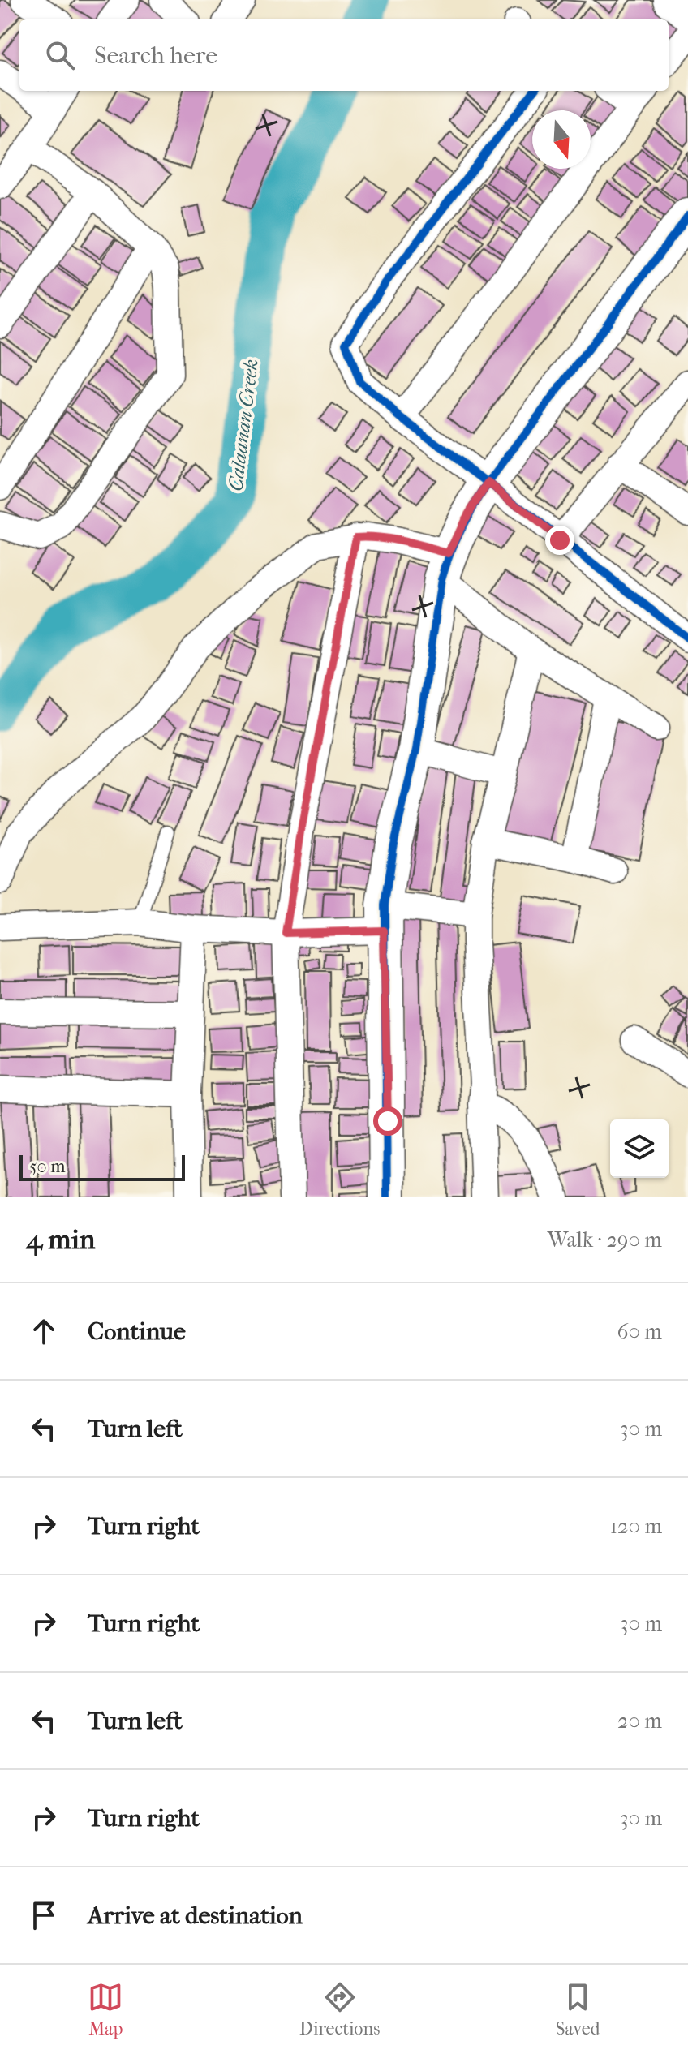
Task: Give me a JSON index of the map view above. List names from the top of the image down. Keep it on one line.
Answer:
{"water":["Calaanan Creek"],"scale_bar":"50 m","north":"bottom","page":{"search":"Search here","scale":"50 m","heading":["4 min","Walk · 290 m"],"list":[["Continue","60 m"],["Turn left","30 m"],["Turn right","120 m"],["Turn right","30 m"],["Turn left","20 m"],["Turn right","30 m"],"Arrive at destination"],"nav":["Map","Directions","Saved"]}}
